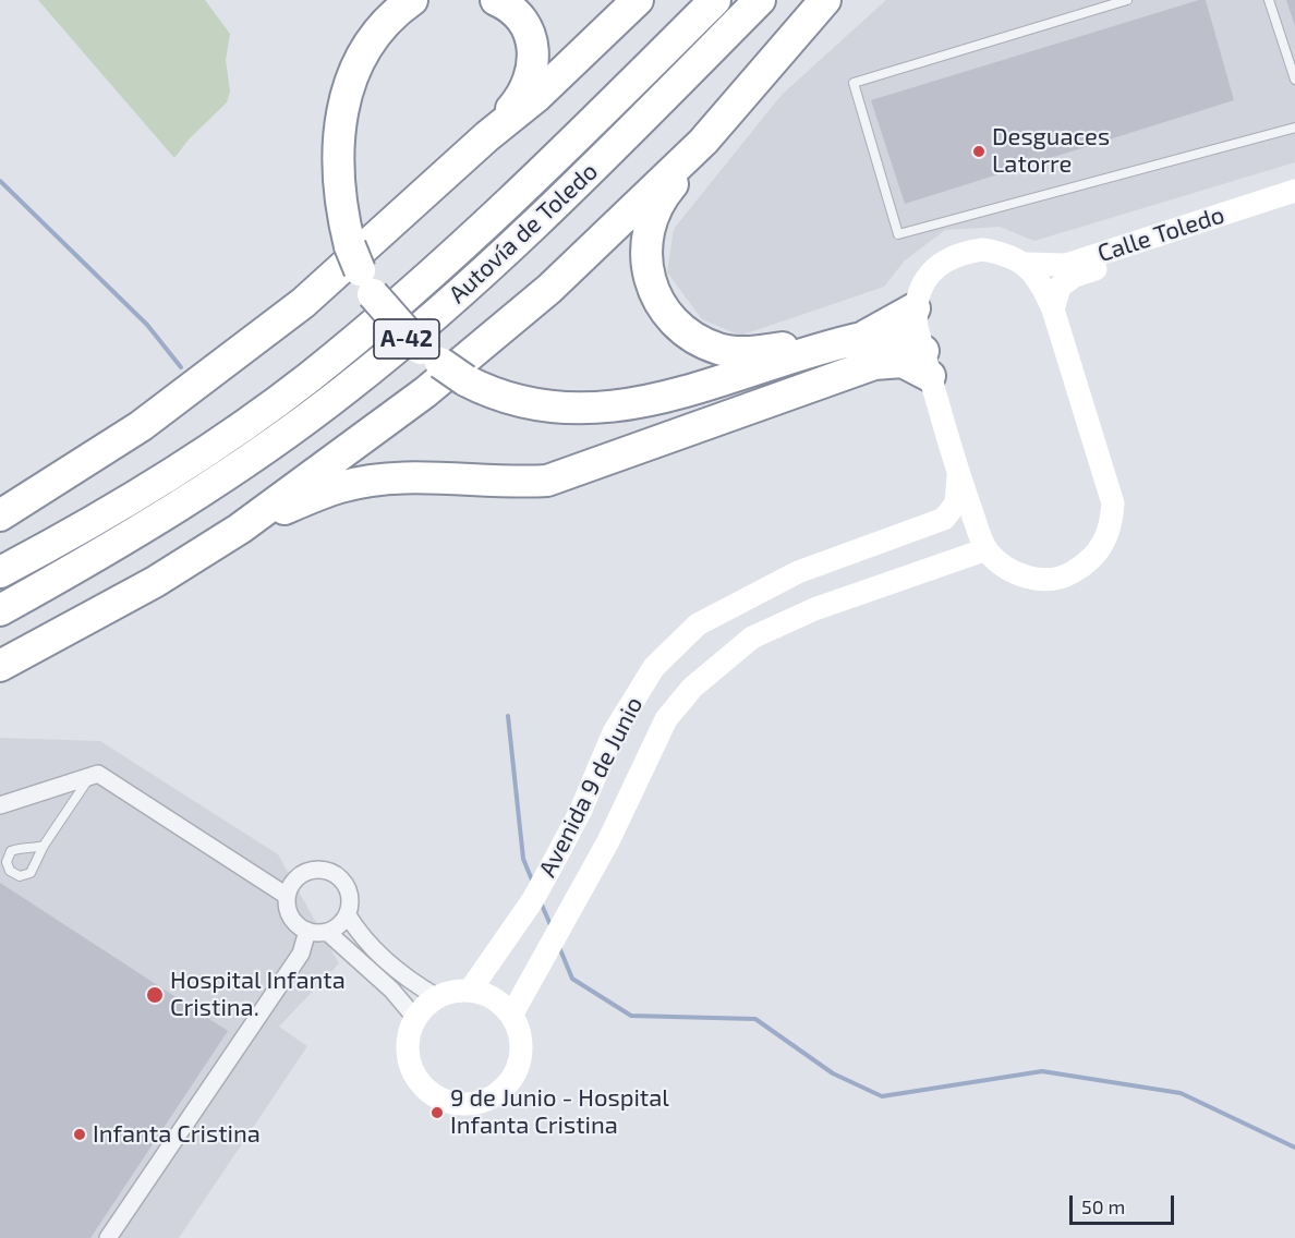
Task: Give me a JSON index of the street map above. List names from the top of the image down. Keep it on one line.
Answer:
{"streets":{"highway":["Autovía de Toledo","A-42"],"main road":["Calle Toledo","Avenida 9 de Junio"]},"places":["Desguaces Latorre","Hospital Infanta Cristina.","9 de Junio - Hospital Infanta Cristina","Infanta Cristina"],"scale_bar":"50 m"}
